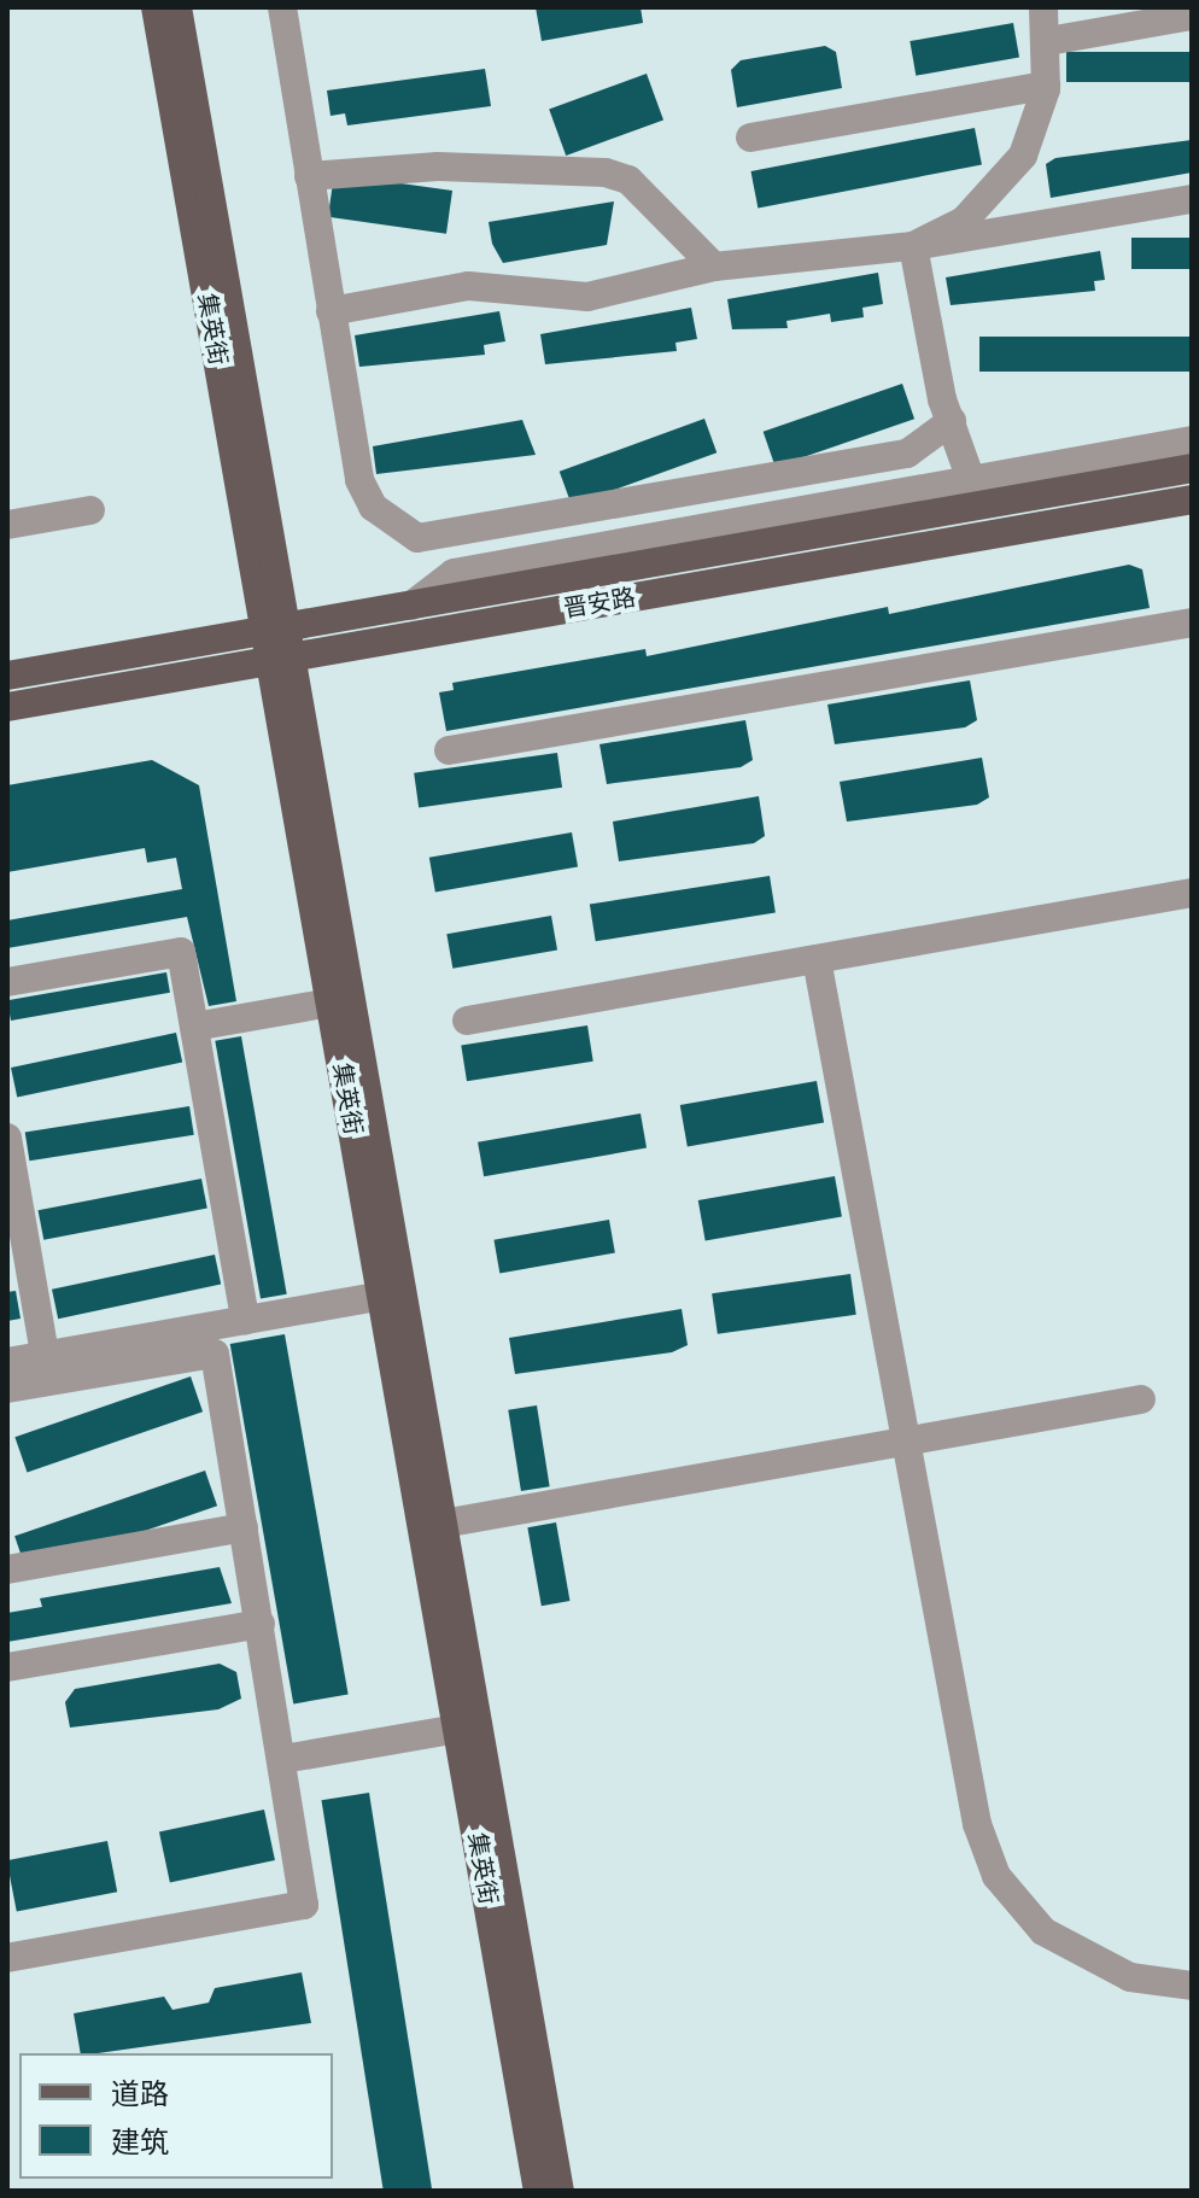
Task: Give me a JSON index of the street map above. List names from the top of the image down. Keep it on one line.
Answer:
{"streets":{"main road":["集英街","晋安路"]},"crossings":[["集英街","晋安路"]],"legend":["道路","建筑"]}
